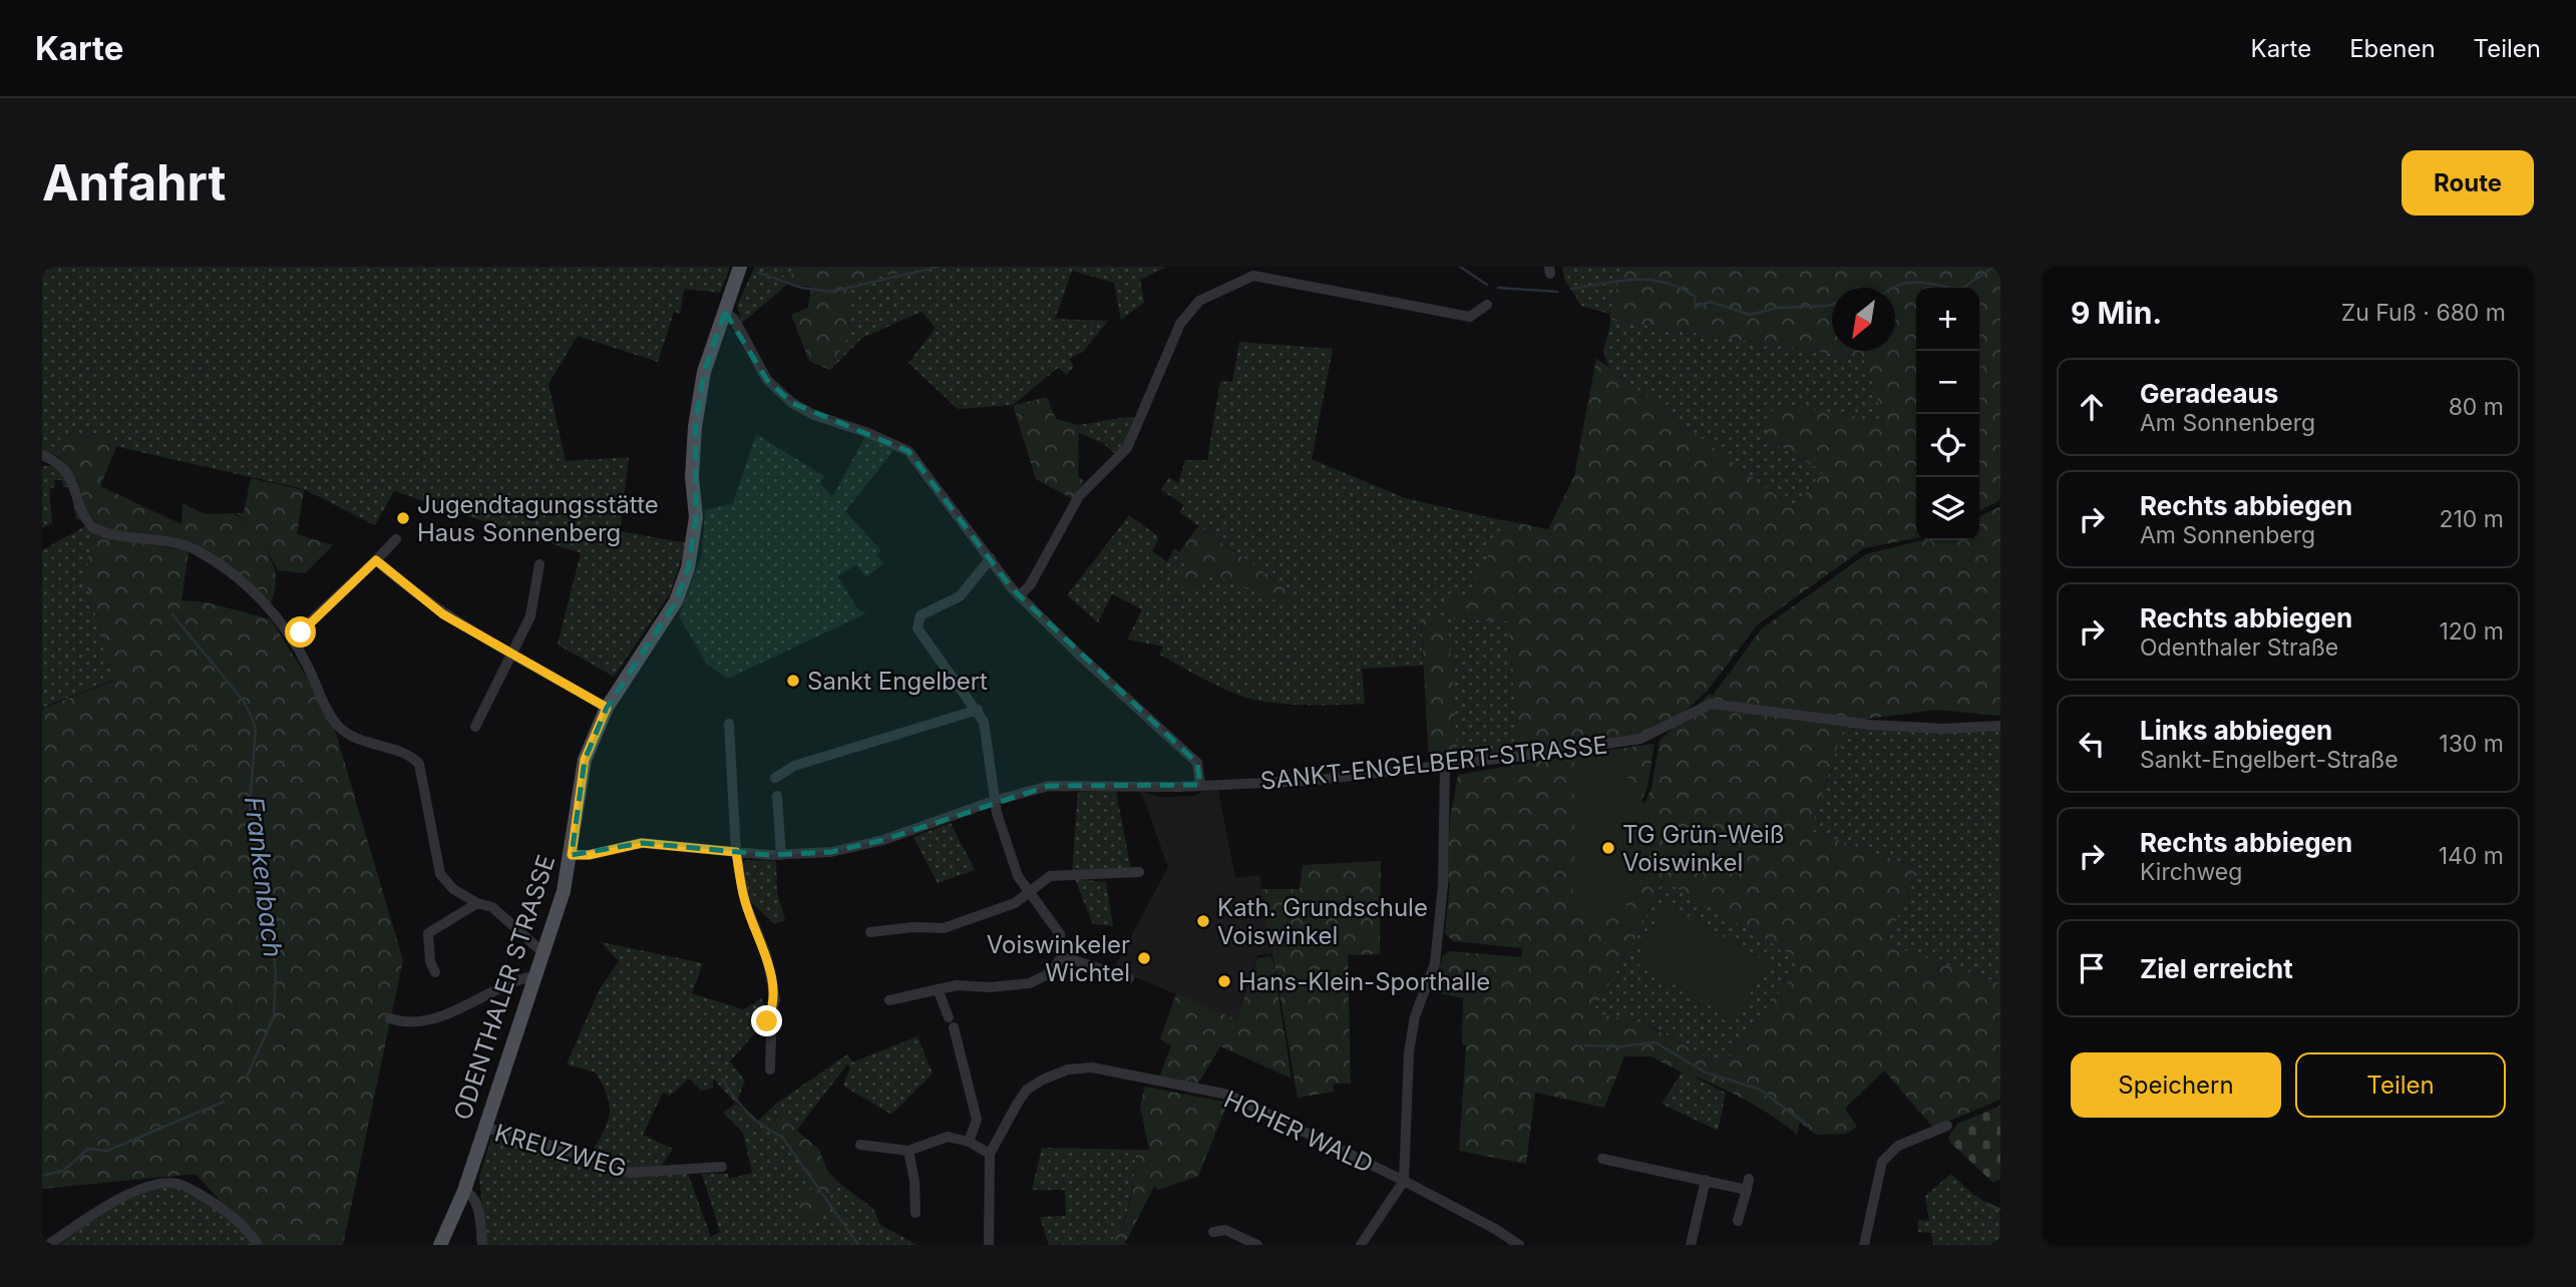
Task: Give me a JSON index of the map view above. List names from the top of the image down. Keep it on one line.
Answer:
{"streets":{"main road":["ODENTHALER STRASSE"],"street":["SANKT-ENGELBERT-STRASSE","HOHER WALD","KREUZWEG"]},"crossings":[["SANKT-ENGELBERT-STRASSE","ODENTHALER STRASSE"],["ODENTHALER STRASSE","KREUZWEG"]],"water":["Frankenbach"],"places":["Jugendtagungsstätte Haus Sonnenberg","Sankt Engelbert","TG Grün-Weiß Voiswinkel","Kath. Grundschule Voiswinkel","Voiswinkeler Wichtel","Hans-Klein-Sporthalle"],"north":"bottom left","page":{"header":"Karte","nav":["Karte","Ebenen","Teilen"],"buttons":["Route",["Speichern","Teilen"]],"title":"Anfahrt","heading":["9 Min.","Zu Fuß · 680 m"],"map_buttons":["+","−"],"list":[["Geradeaus","Am Sonnenberg","80 m"],["Rechts abbiegen","Am Sonnenberg","210 m"],["Rechts abbiegen","Odenthaler Straße","120 m"],["Links abbiegen","Sankt-Engelbert-Straße","130 m"],["Rechts abbiegen","Kirchweg","140 m"],"Ziel erreicht"]}}
